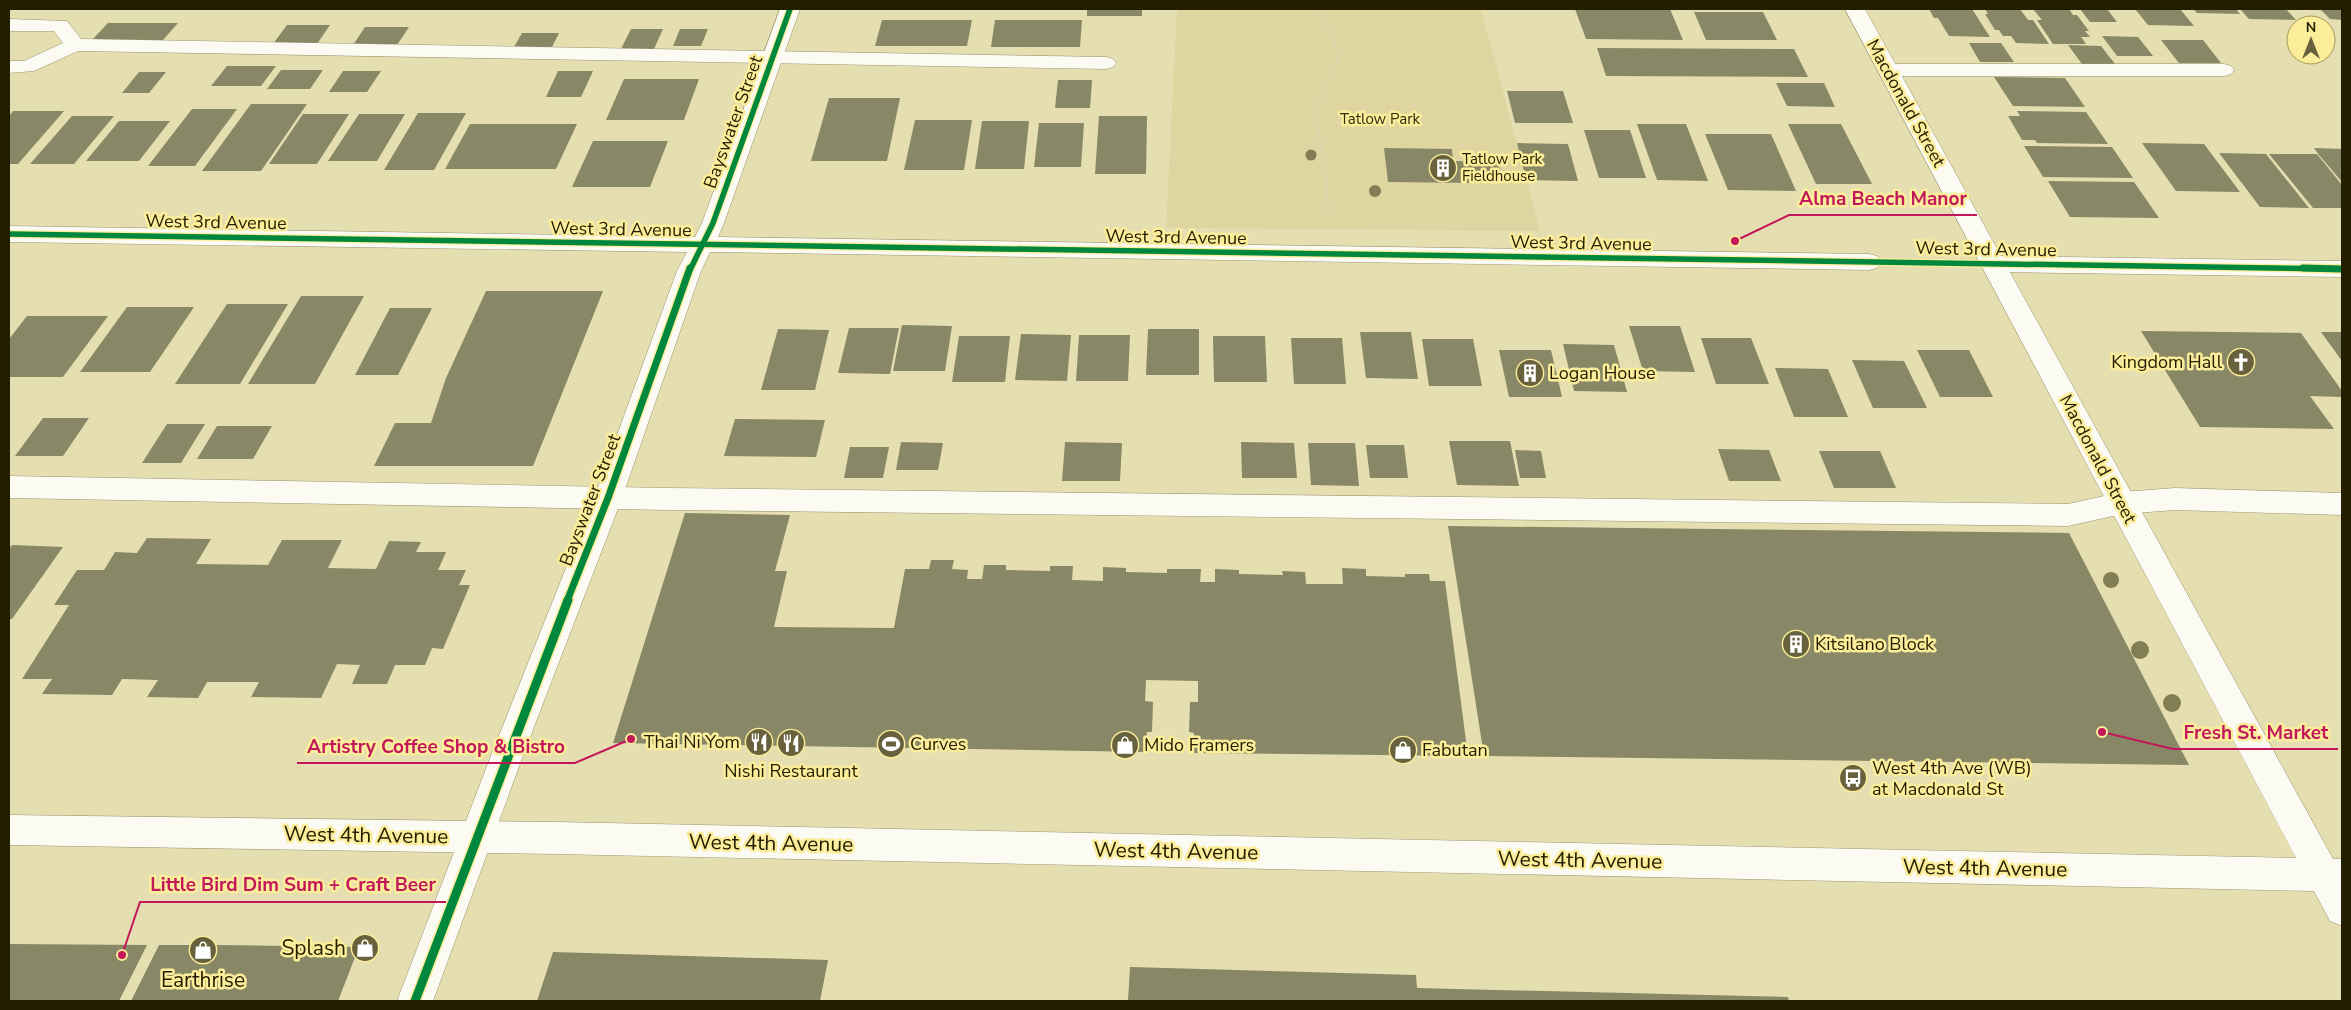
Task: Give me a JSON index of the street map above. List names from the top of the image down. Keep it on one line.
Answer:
{"streets":{"street":["Macdonald Street","Bayswater Street","West 3rd Avenue","West 4th Avenue"]},"crossings":[["Macdonald Street","West 3rd Avenue"],["Macdonald Street","West 4th Avenue"],["Bayswater Street","West 3rd Avenue"],["Bayswater Street","West 4th Avenue"]],"parks":["Tatlow Park"],"places":{"building":["Tatlow Park Fieldhouse","Logan House","Kitsilano Block"],"other":["Alma Beach Manor","Fresh St. Market","Artistry Coffee Shop & Bistro","Little Bird Dim Sum + Craft Beer"],"church":["Kingdom Hall"],"restaurant":["Thai Ni Yom","Nishi Restaurant"],"sports":["Curves"],"shop":["Mido Framers","Fabutan","Splash","Earthrise"],"bus stop":["West 4th Ave (WB) at Macdonald St"]},"north":"top"}
